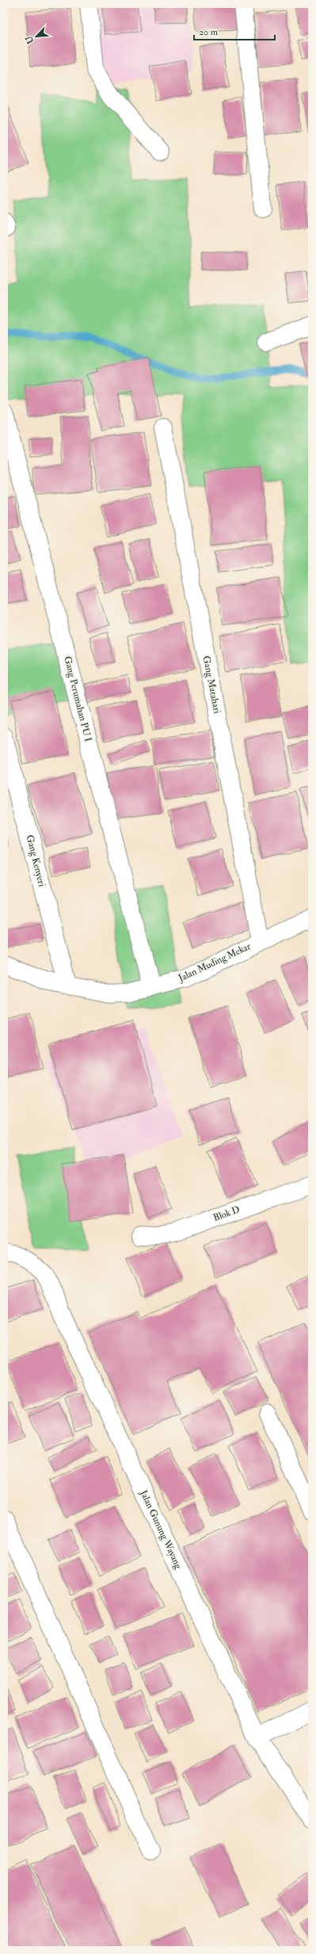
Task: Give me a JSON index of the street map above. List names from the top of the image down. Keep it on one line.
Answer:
{"streets":{"street":["Gang Matahari","Gang Perumahan PU I","Gang Kenyeri","Jalan Muding Mekar","Blok D","Jalan Gunung Wayang"]},"crossings":[["Gang Matahari","Jalan Muding Mekar"],["Gang Perumahan PU I","Jalan Muding Mekar"],["Gang Kenyeri","Jalan Muding Mekar"]],"scale_bar":"20 m","north":"bottom left"}
